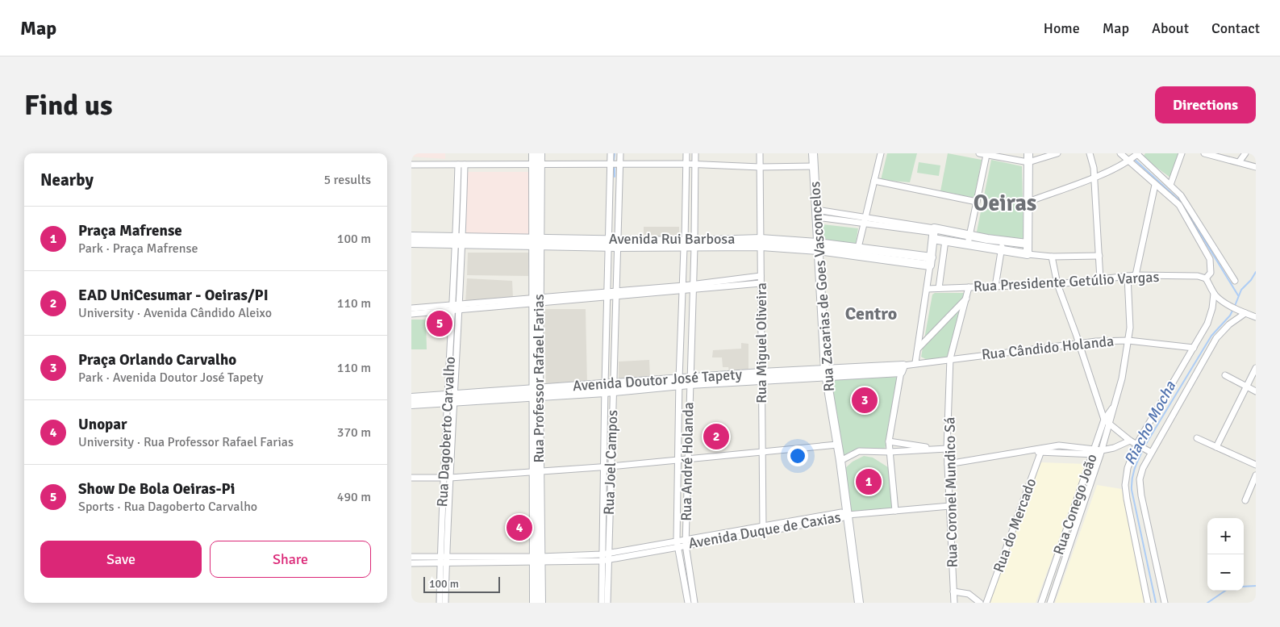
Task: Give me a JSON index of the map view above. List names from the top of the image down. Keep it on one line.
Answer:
{"streets":{"main road":["Avenida Rui Barbosa","Rua Zacarias de Goes Vasconcelos","Rua Professor Rafael Farias","Avenida Doutor José Tapety"],"street":["Rua Presidente Getúlio Vargas","Rua Miguel Oliveira","Rua Cândido Holanda","Rua Dagoberto Carvalho","Rua André Holanda","Rua Joel Campos","Rua Coronel Mundico Sá","Rua Conego João","Rua do Mercado","Avenida Duque de Caxias"]},"crossings":[["Avenida Rui Barbosa","Rua Zacarias de Goes Vasconcelos"],["Avenida Rui Barbosa","Rua Miguel Oliveira"],["Avenida Rui Barbosa","Rua Professor Rafael Farias"],["Avenida Rui Barbosa","Rua Dagoberto Carvalho"],["Avenida Rui Barbosa","Rua André Holanda"],["Avenida Rui Barbosa","Rua Joel Campos"],["Rua Presidente Getúlio Vargas","Rua Coronel Mundico Sá"],["Rua Presidente Getúlio Vargas","Rua Conego João"],["Rua Zacarias de Goes Vasconcelos","Avenida Doutor José Tapety"],["Rua Zacarias de Goes Vasconcelos","Avenida Duque de Caxias"],["Rua Miguel Oliveira","Avenida Doutor José Tapety"],["Rua Miguel Oliveira","Avenida Duque de Caxias"],["Rua Cândido Holanda","Avenida Doutor José Tapety"],["Rua Cândido Holanda","Rua Coronel Mundico Sá"],["Rua Cândido Holanda","Rua Conego João"],["Rua Professor Rafael Farias","Avenida Doutor José Tapety"],["Rua Professor Rafael Farias","Avenida Duque de Caxias"],["Avenida Doutor José Tapety","Rua Dagoberto Carvalho"],["Avenida Doutor José Tapety","Rua André Holanda"],["Avenida Doutor José Tapety","Rua Joel Campos"],["Rua Dagoberto Carvalho","Avenida Duque de Caxias"],["Rua André Holanda","Avenida Duque de Caxias"],["Rua Joel Campos","Avenida Duque de Caxias"]],"districts":["Oeiras","Centro"],"water":["Riacho Mocha"],"scale_bar":"100 m","page":{"header":"Map","nav":["Home","Map","About","Contact"],"buttons":["Directions",["Save","Share"]],"title":"Find us","heading":["Nearby","5 results"],"list":[{"mark":"1","name":"Praça Mafrense","note":"Park · Praça Mafrense","value":"100 m"},{"mark":"2","name":"EAD UniCesumar - Oeiras/PI","note":"University · Avenida Cândido Aleixo","value":"110 m"},{"mark":"3","name":"Praça Orlando Carvalho","note":"Park · Avenida Doutor José Tapety","value":"110 m"},{"mark":"4","name":"Unopar","note":"University · Rua Professor Rafael Farias","value":"370 m"},{"mark":"5","name":"Show De Bola Oeiras-Pi","note":"Sports · Rua Dagoberto Carvalho","value":"490 m"}],"pins":["5","3","2","1","4"],"map_buttons":["+","−"],"scale":"100 m"}}
